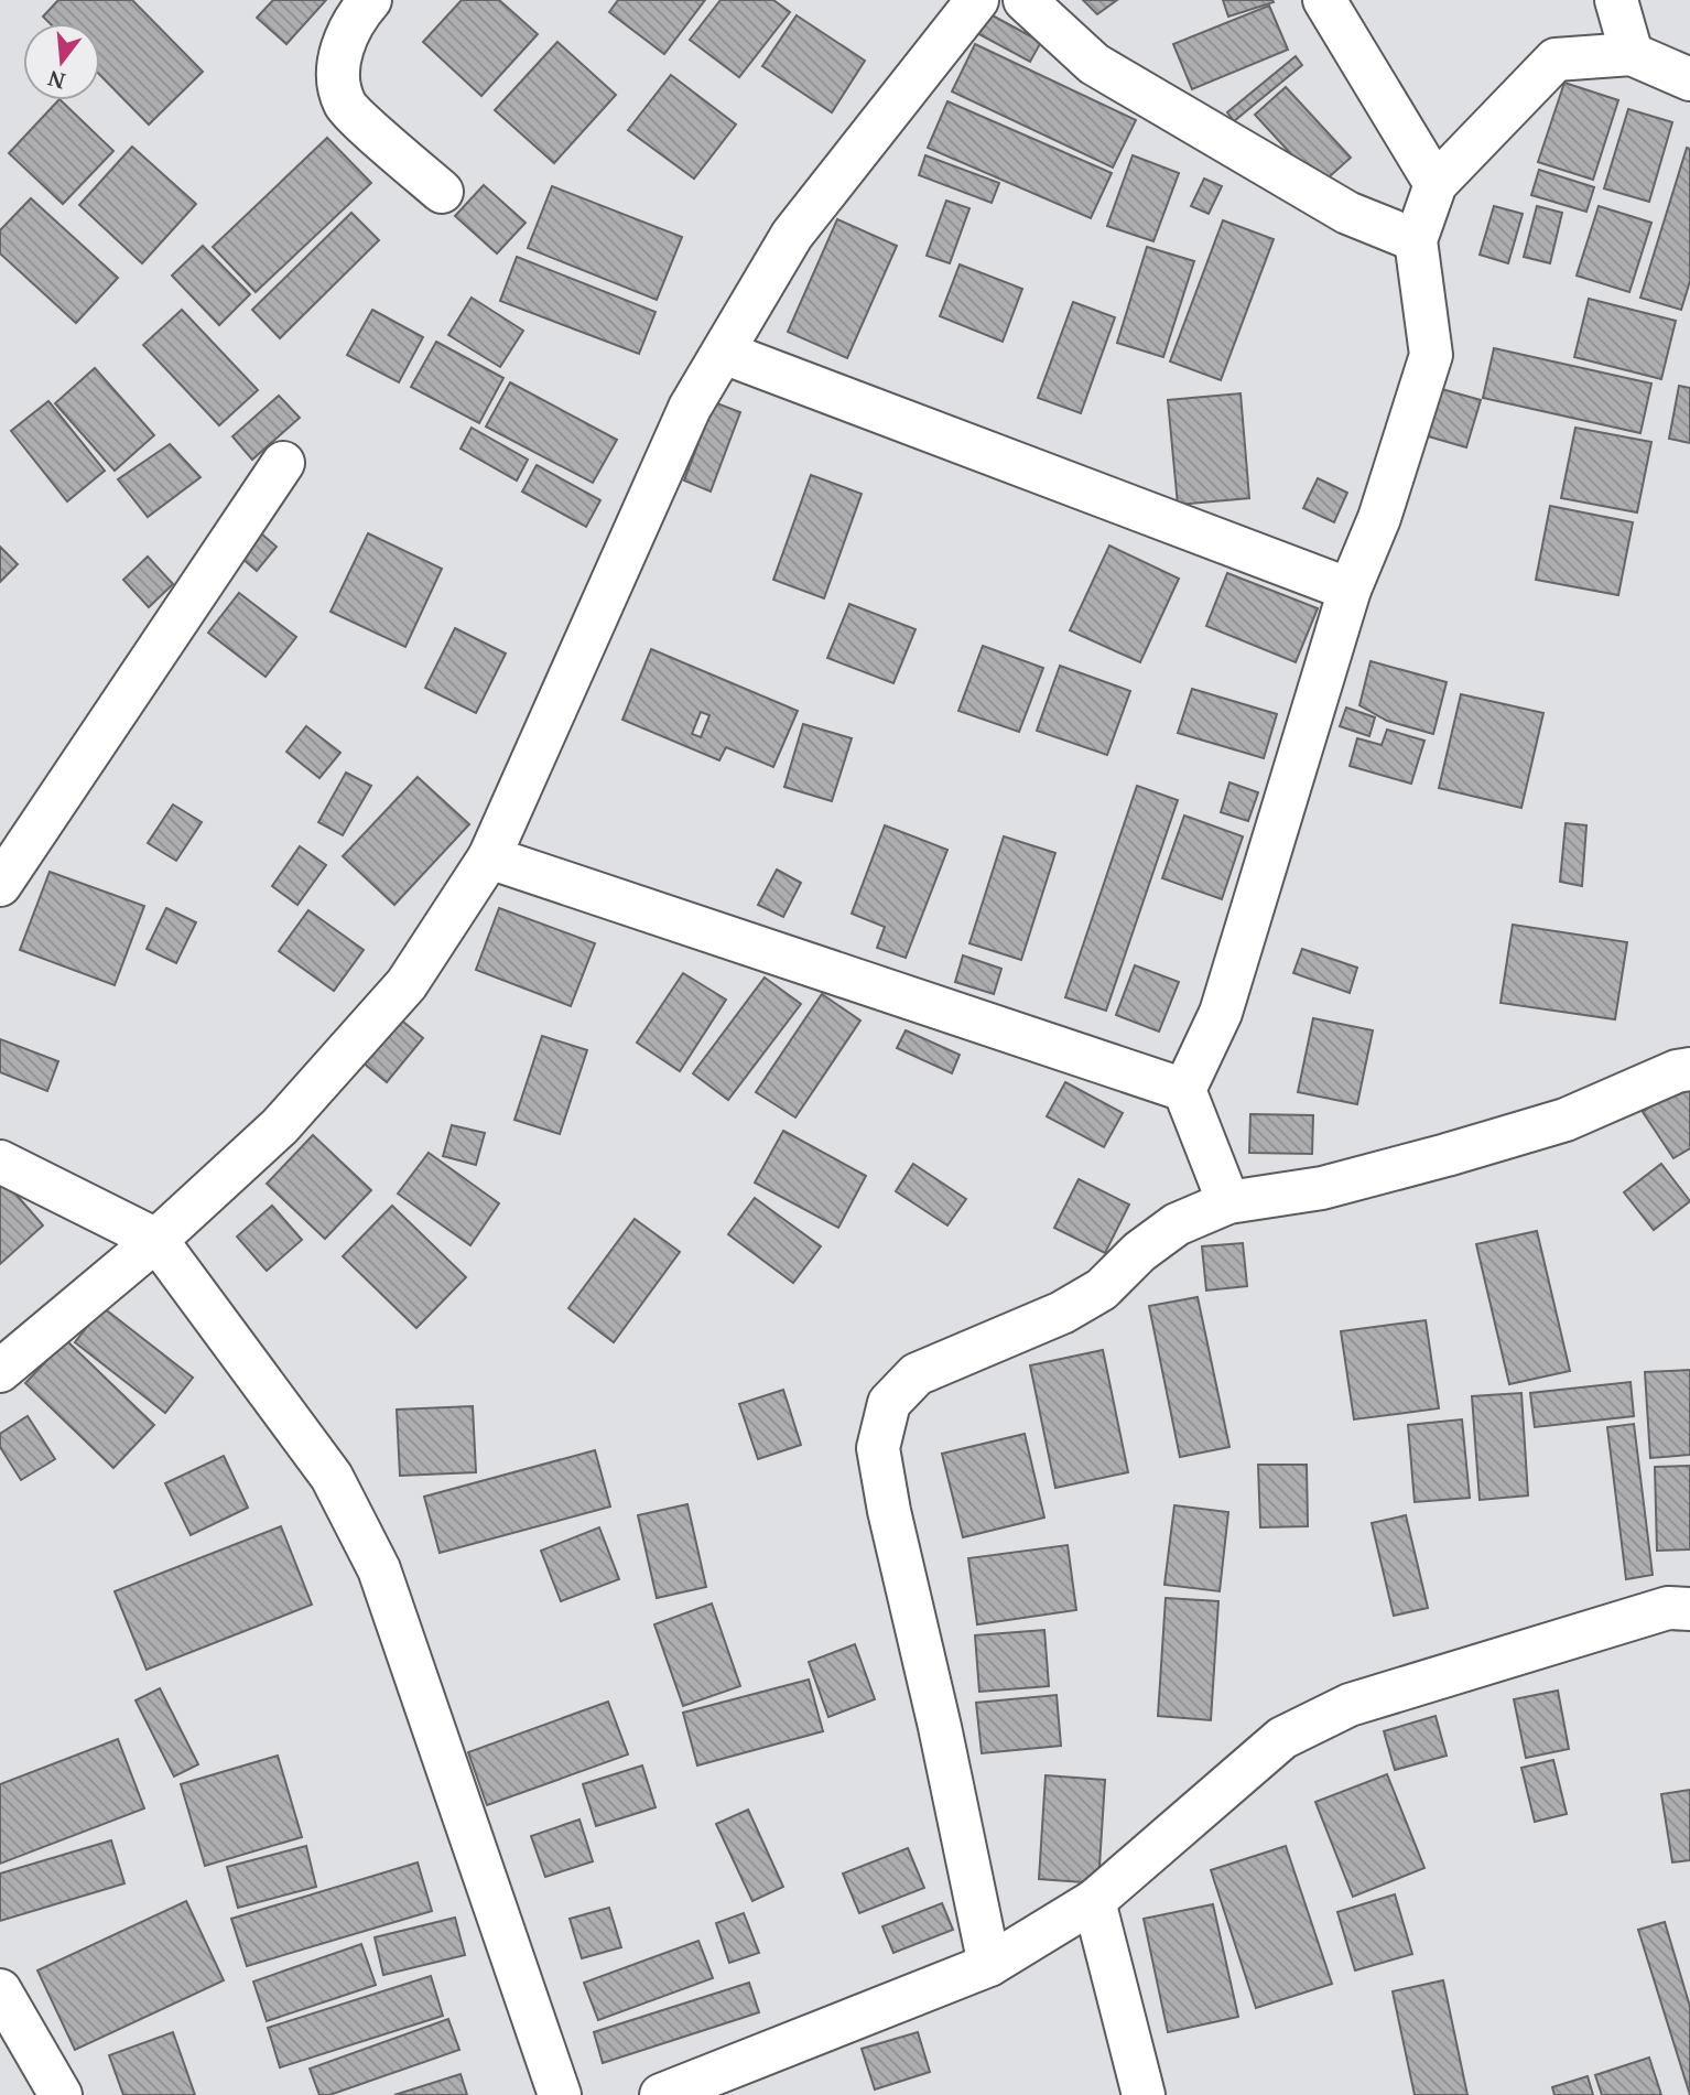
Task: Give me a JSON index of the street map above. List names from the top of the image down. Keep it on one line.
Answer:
{"north":"bottom"}
